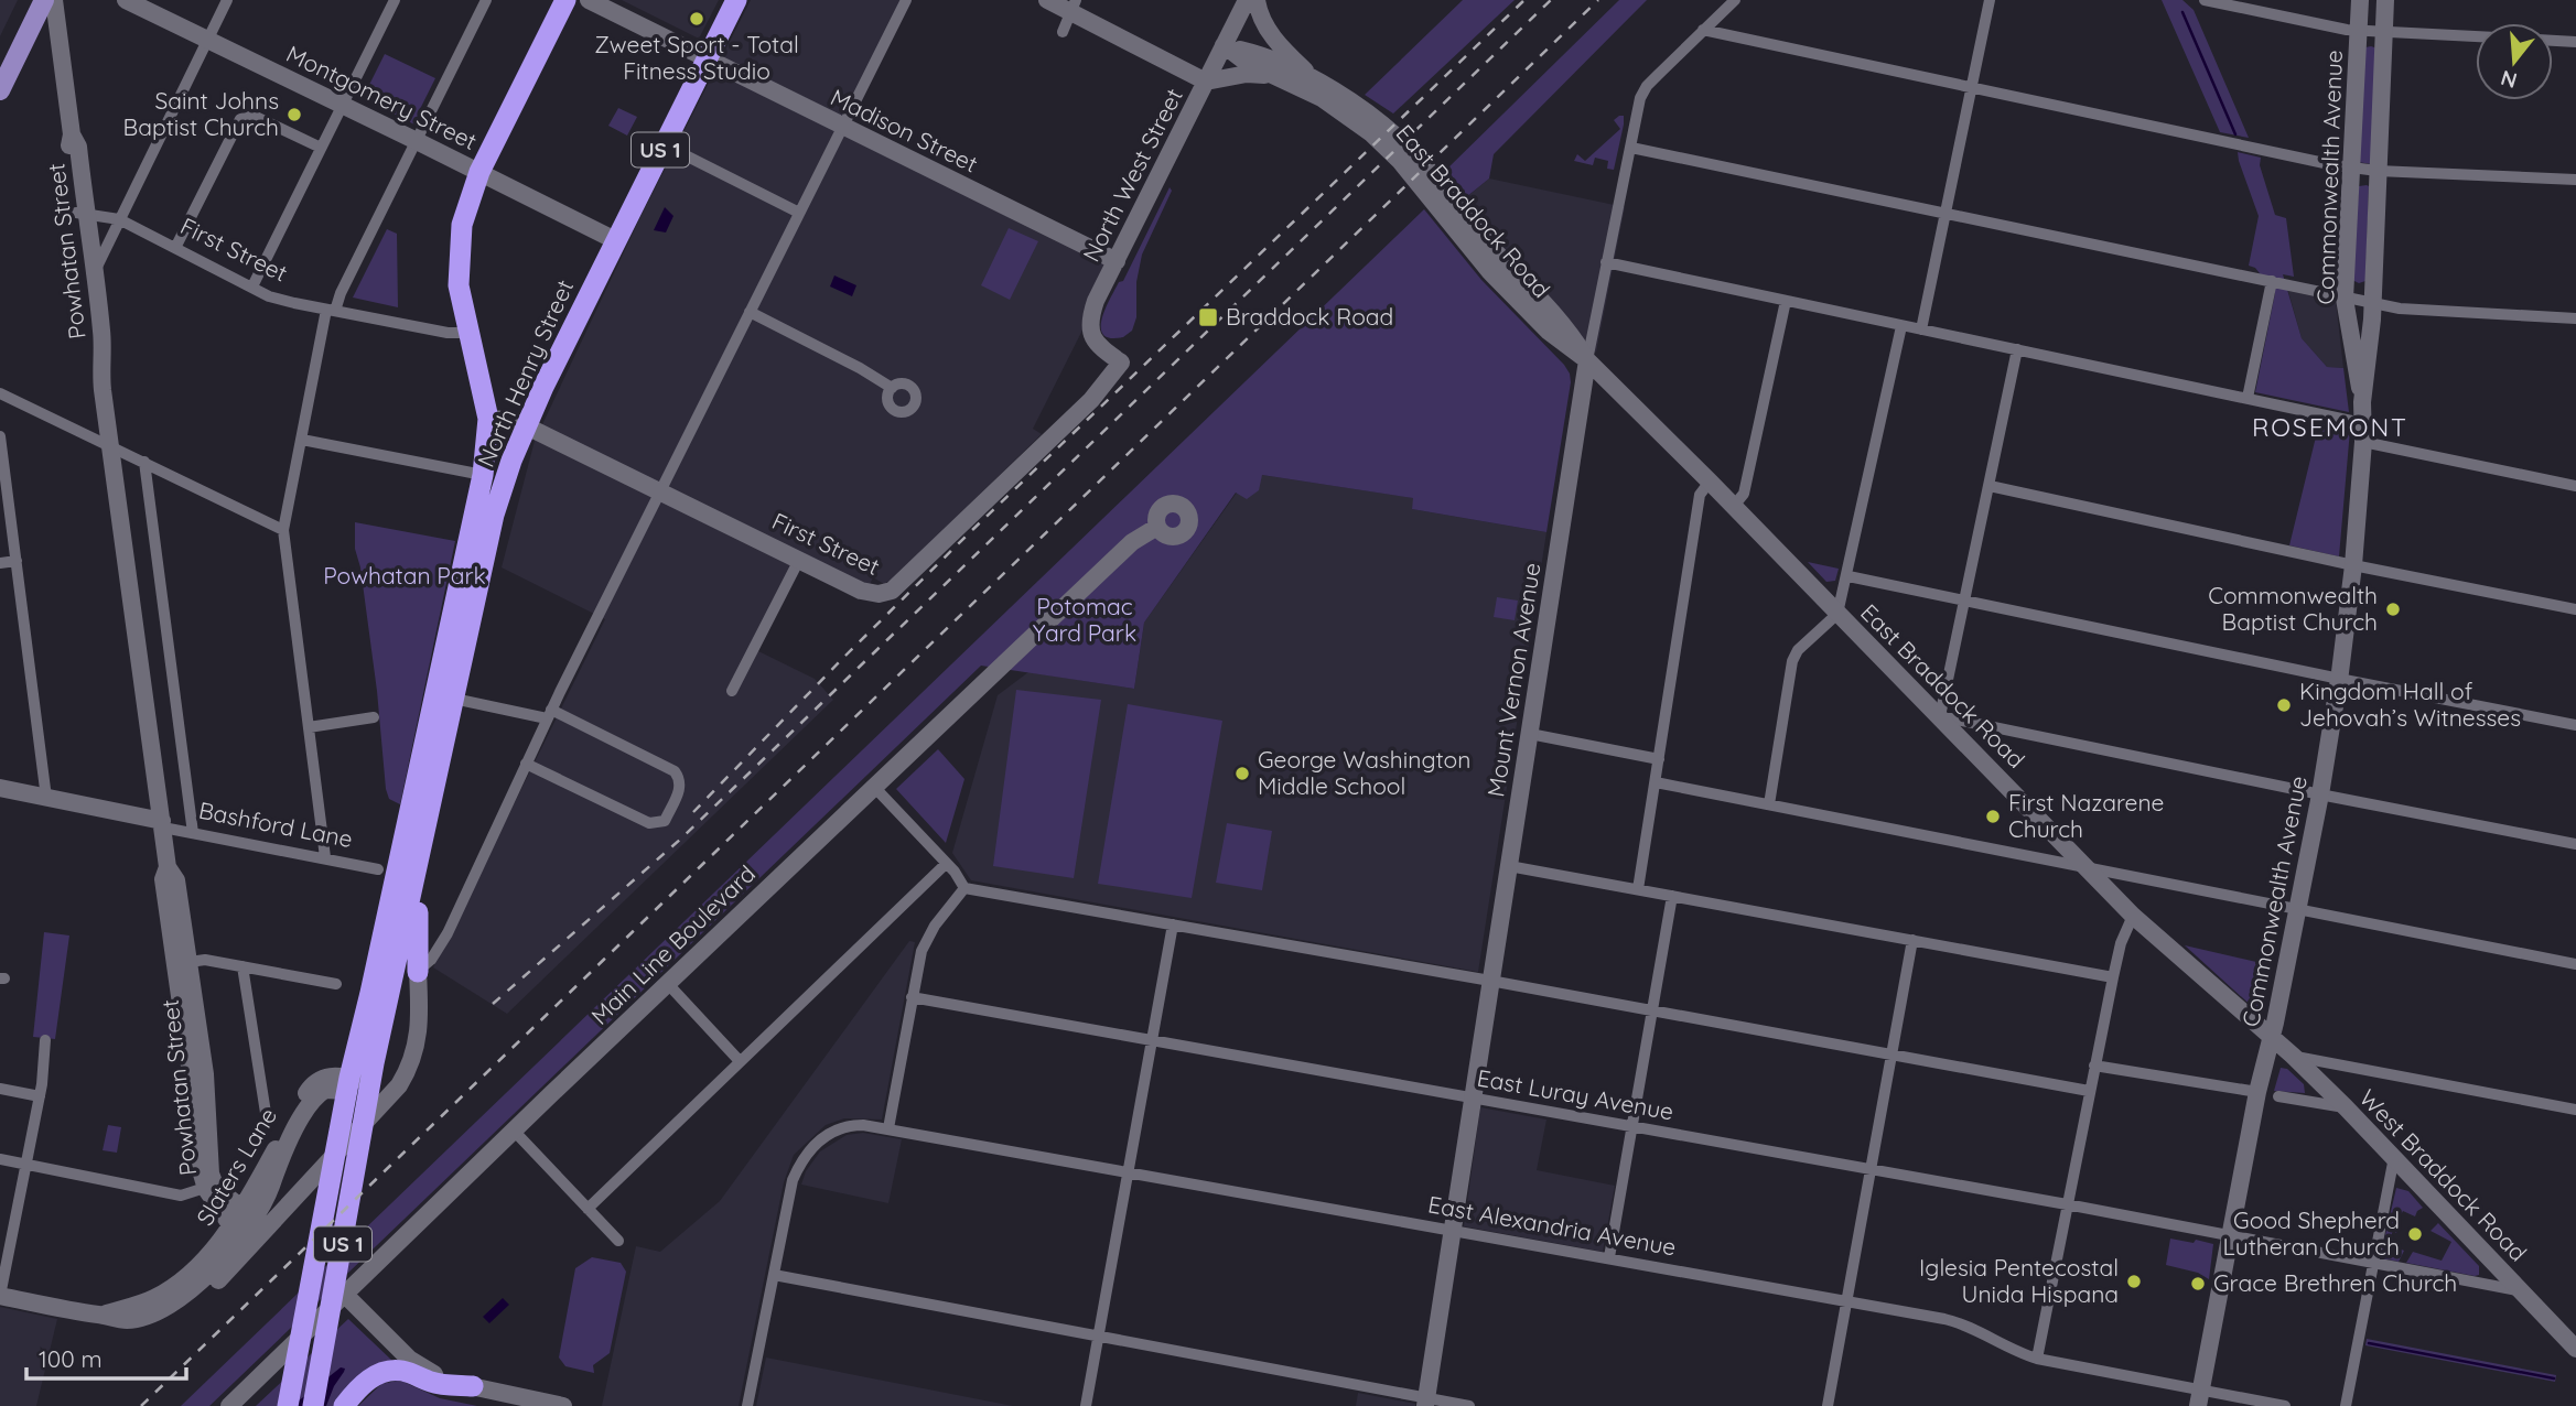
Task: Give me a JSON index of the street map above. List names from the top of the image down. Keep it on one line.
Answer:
{"streets":{"highway":["US 1","North Henry Street"],"street":["Montgomery Street","Madison Street","North West Street","Commonwealth Avenue","East Braddock Road","First Street","Powhatan Street","Mount Vernon Avenue","Bashford Lane","Main Line Boulevard","East Luray Avenue","Slaters Lane","West Braddock Road","East Alexandria Avenue"]},"crossings":[["Montgomery Street","US 1"],["Montgomery Street","North Henry Street"],["Madison Street","North West Street"],["Madison Street","North Henry Street"],["US 1","First Street"],["US 1","North Henry Street"],["US 1","Slaters Lane"],["North West Street","East Braddock Road"],["North West Street","First Street"],["Commonwealth Avenue","East Braddock Road"],["Commonwealth Avenue","East Luray Avenue"],["Commonwealth Avenue","West Braddock Road"],["Commonwealth Avenue","East Alexandria Avenue"],["East Braddock Road","Mount Vernon Avenue"],["East Braddock Road","West Braddock Road"],["First Street","Powhatan Street"],["First Street","North Henry Street"],["Powhatan Street","Bashford Lane"],["Powhatan Street","Slaters Lane"],["North Henry Street","Slaters Lane"],["Mount Vernon Avenue","East Luray Avenue"],["Mount Vernon Avenue","East Alexandria Avenue"],["East Luray Avenue","West Braddock Road"]],"districts":["ROSEMONT"],"parks":["Powhatan Park","Potomac Yard Park"],"places":{"other":["Zweet Sport - Total Fitness Studio","Saint Johns Baptist Church","Commonwealth Baptist Church","Kingdom Hall of Jehovah’s Witnesses","George Washington Middle School","First Nazarene Church","Good Shepherd Lutheran Church","Iglesia Pentecostal Unida Hispana","Grace Brethren Church"],"transit":["Braddock Road"]},"scale_bar":"100 m","north":"bottom"}
